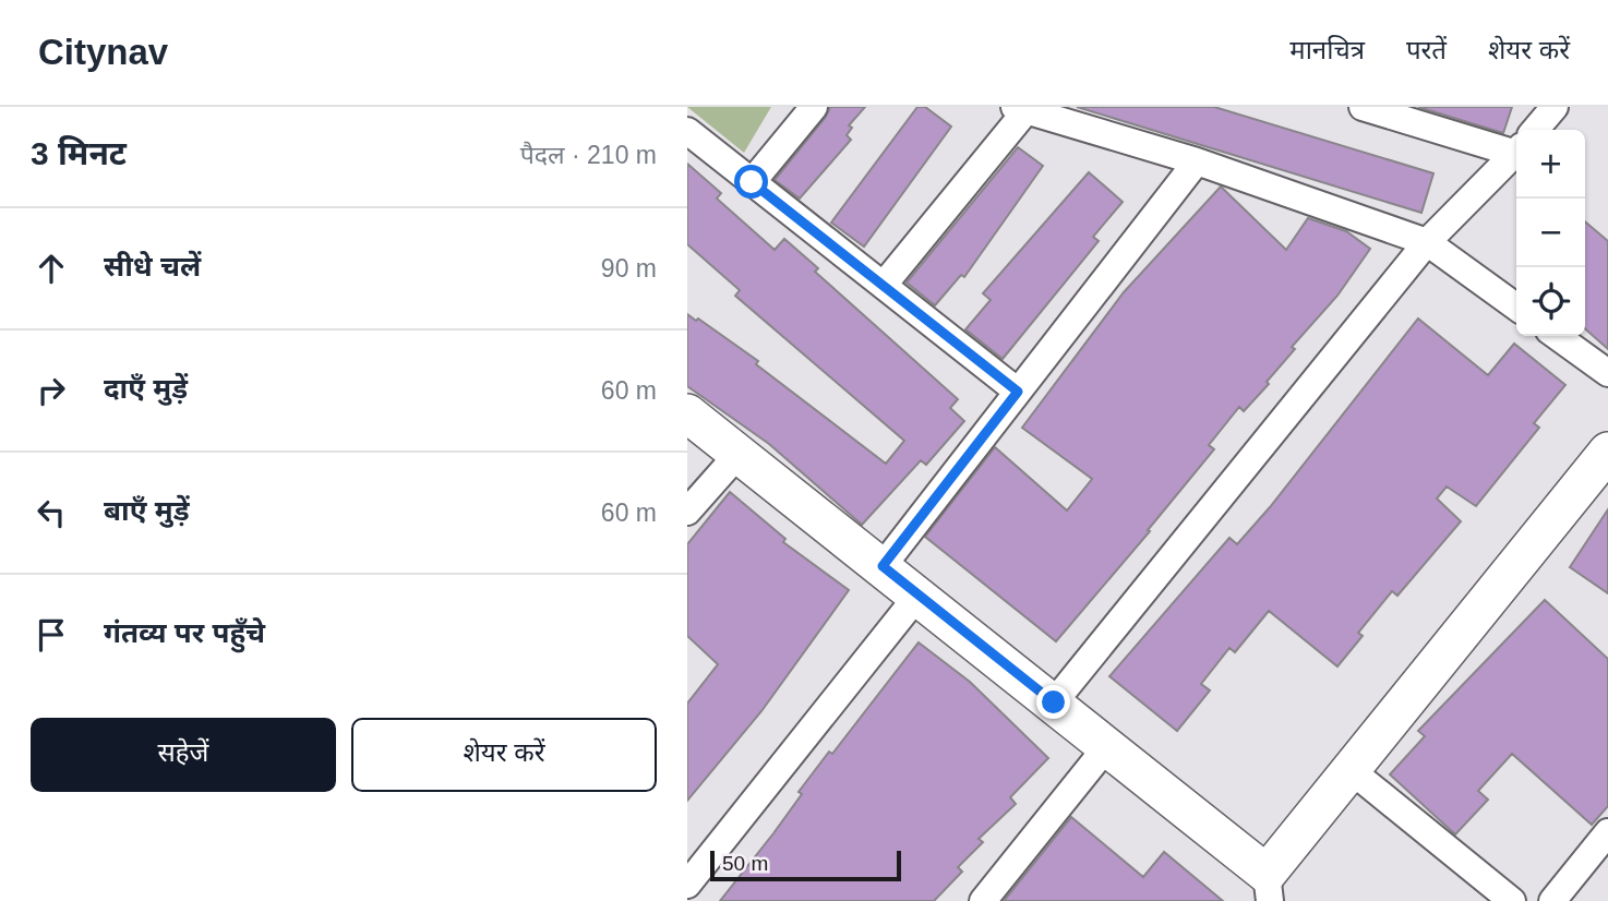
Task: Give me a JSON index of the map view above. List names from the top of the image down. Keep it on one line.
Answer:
{"scale_bar":"50 m","page":{"header":"Citynav","nav":["मानचित्र","परतें","शेयर करें"],"heading":["3 मिनट","पैदल · 210 m"],"map_buttons":["+","−"],"list":[["सीधे चलें","90 m"],["दाएँ मुड़ें","60 m"],["बाएँ मुड़ें","60 m"],"गंतव्य पर पहुँचे"],"buttons":["सहेजें","शेयर करें"],"scale":"50 m"}}
